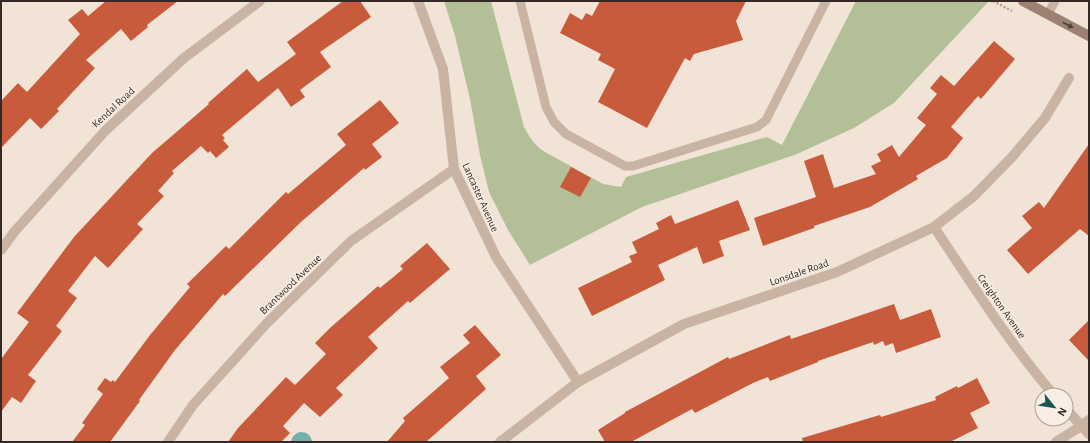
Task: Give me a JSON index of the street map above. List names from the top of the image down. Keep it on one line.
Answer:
{"streets":{"street":["Kendal Road","Lancaster Avenue","Lonsdale Road","Brantwood Avenue","Creighton Avenue"]},"crossings":[["Lancaster Avenue","Lonsdale Road"],["Lancaster Avenue","Brantwood Avenue"],["Lonsdale Road","Creighton Avenue"]],"north":"bottom right"}
